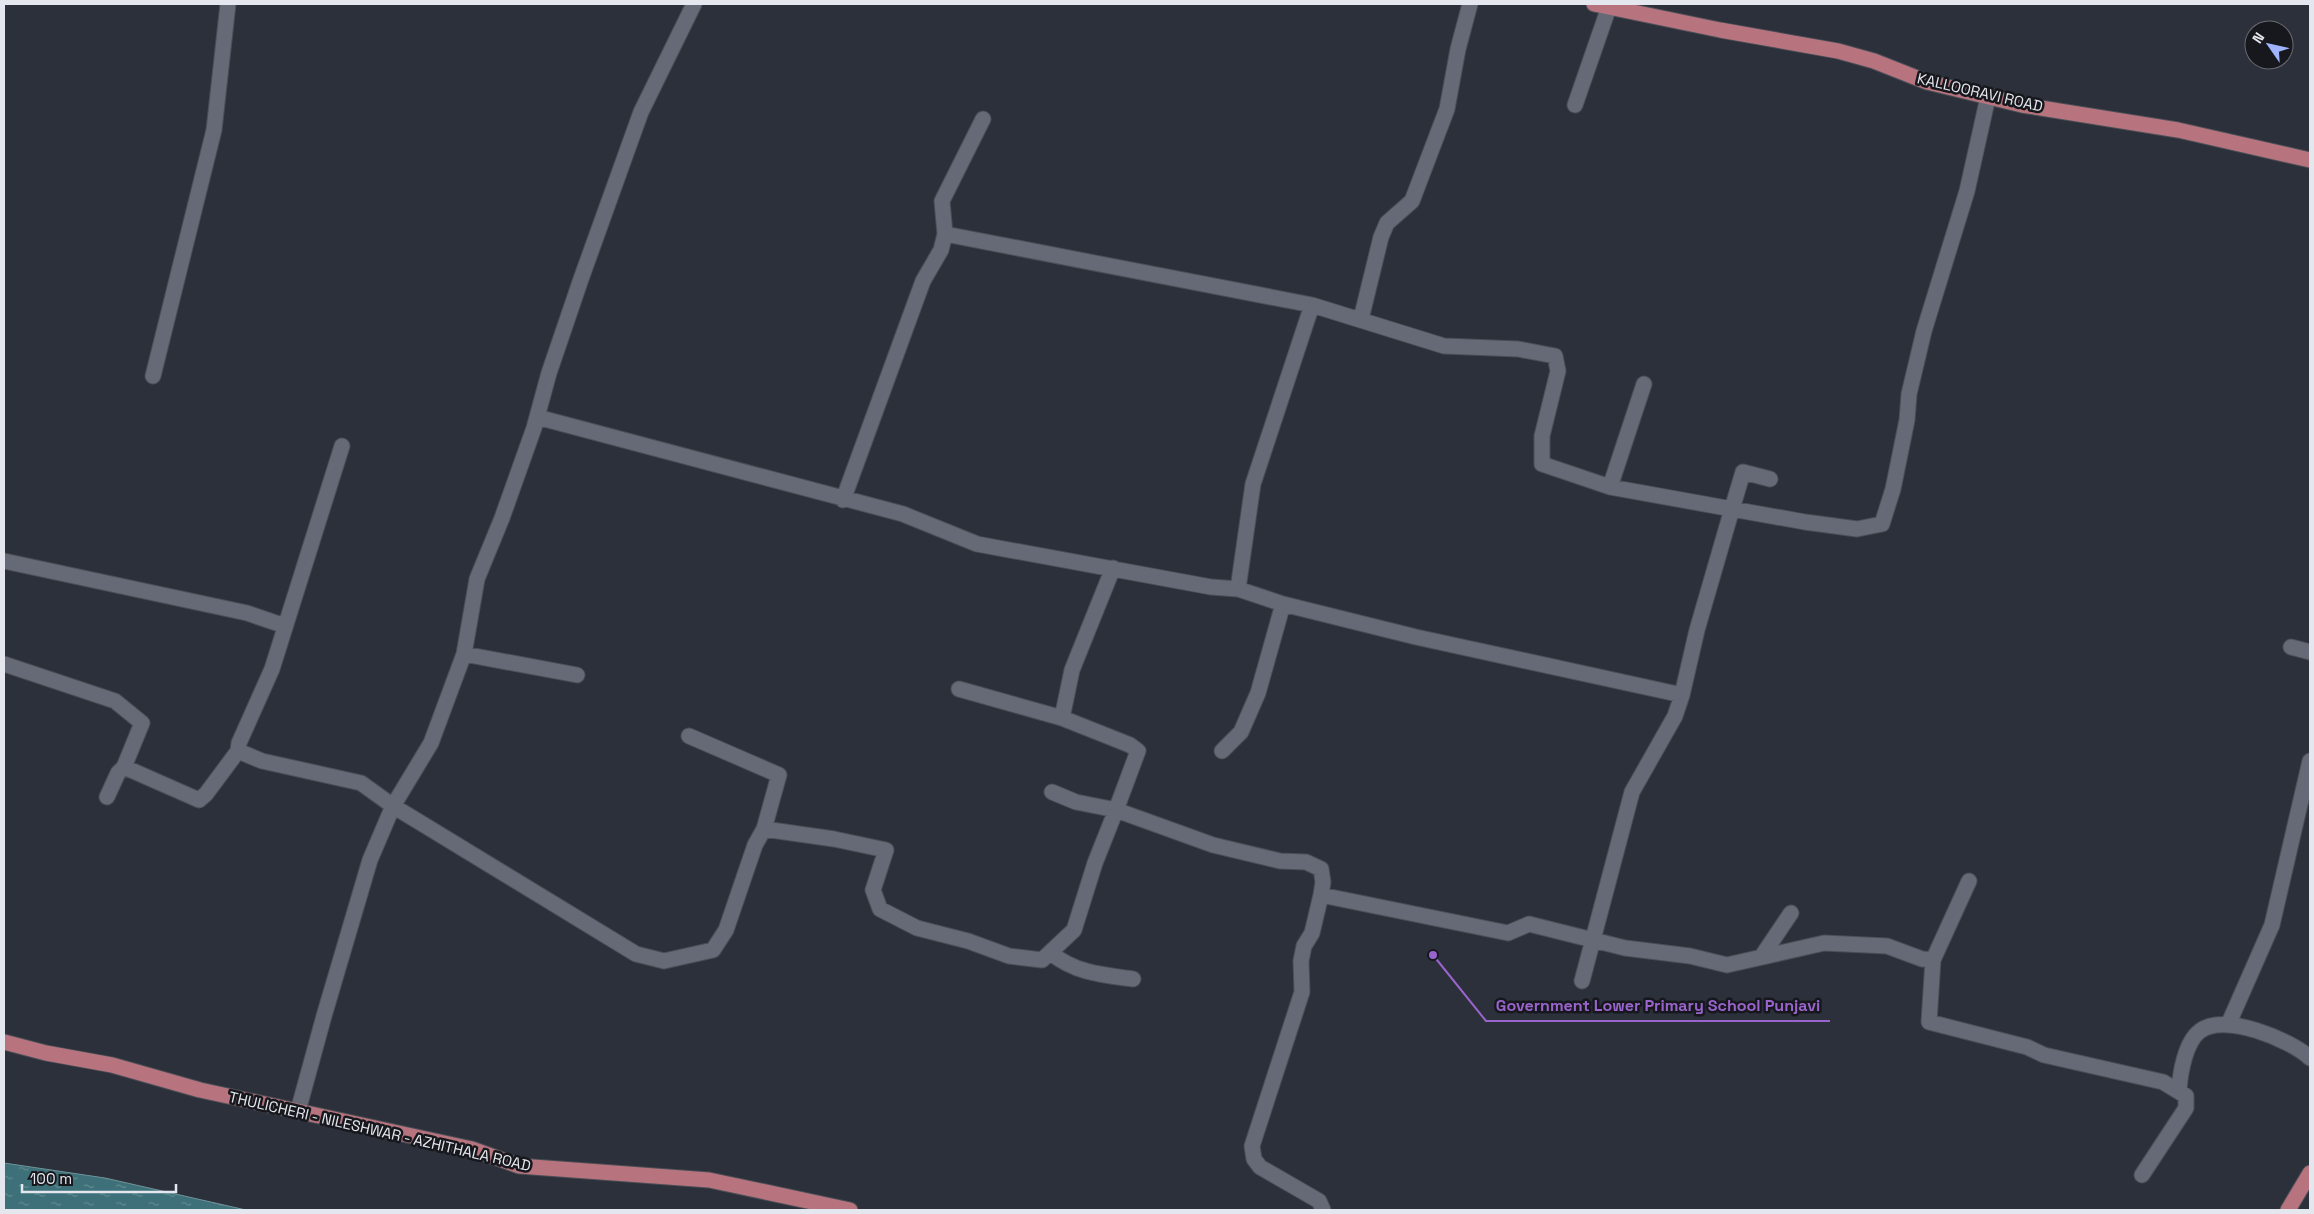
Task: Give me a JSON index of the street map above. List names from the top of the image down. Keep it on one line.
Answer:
{"streets":{"main road":["KALLOORAVI ROAD","THULICHERI - NILESHWAR - AZHITHALA ROAD"]},"places":["Government Lower Primary School Punjavi"],"scale_bar":"100 m","north":"top left"}
